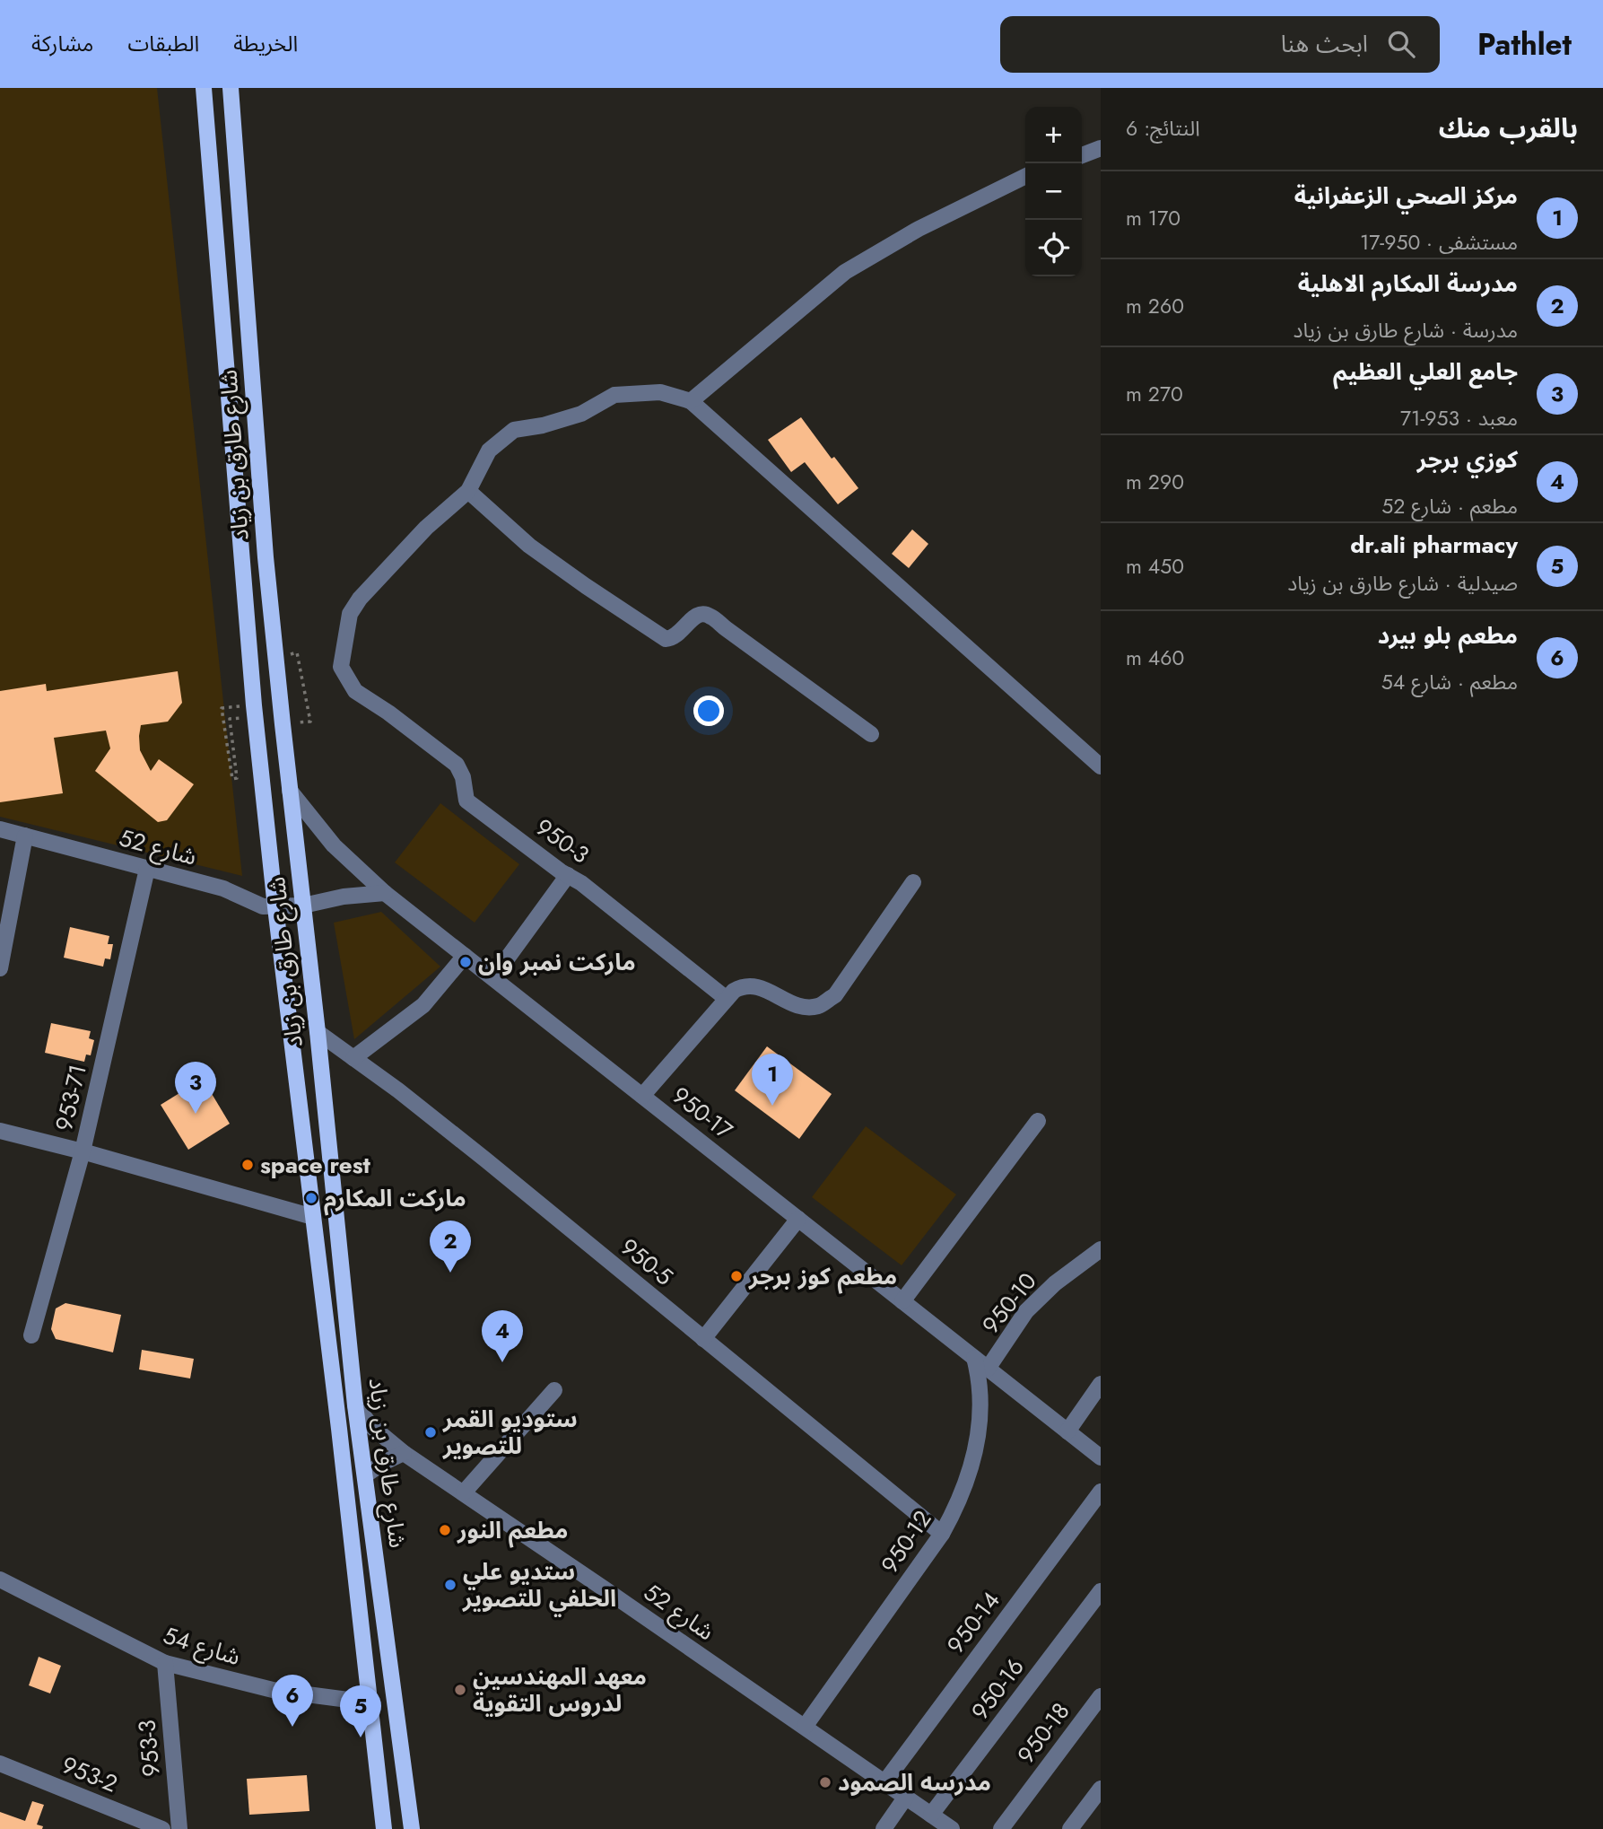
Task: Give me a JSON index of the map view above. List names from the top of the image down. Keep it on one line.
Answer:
{"streets":{"main road":["شارع طارق بن زياد"],"street":["950-3","شارع 52","953-71","950-17","950-5","950-10","950-12","950-14","شارع 54","950-16","950-18","953-3","953-2"]},"crossings":[["شارع طارق بن زياد","شارع 52"],["شارع طارق بن زياد","950-17"],["شارع طارق بن زياد","950-5"],["شارع طارق بن زياد","شارع 54"],["شارع 52","953-71"],["شارع 52","950-17"],["شارع 52","950-12"],["شارع 52","950-14"],["شارع 52","950-16"],["950-17","950-10"],["950-17","950-12"],["950-5","950-12"],["شارع 54","953-3"]],"places":["ماركت نمبر وان","space rest","ماركت المكارم","مطعم كوز برجر","ستوديو القمر للتصوير","مطعم النور","ستديو علي الحلفي للتصوير","معهد المهندسين لدروس التقوية","مدرسه الصمود"],"page":{"header":"Pathlet","search":"ابحث هنا","nav":["الخريطة","الطبقات","مشاركة"],"heading":["بالقرب منك","النتائج: 6"],"map_buttons":["+","−"],"list":[{"mark":"1","name":"مركز الصحي الزعفرانية","note":"مستشفى · 950-17","value":"170 m"},{"mark":"2","name":"مدرسة المكارم الاهلية","note":"مدرسة · شارع طارق بن زياد","value":"260 m"},{"mark":"3","name":"جامع العلي العظيم","note":"معبد · 953-71","value":"270 m"},{"mark":"4","name":"كوزي برجر","note":"مطعم · شارع 52","value":"290 m"},{"mark":"5","name":"dr.ali pharmacy","note":"صيدلية · شارع طارق بن زياد","value":"450 m"},{"mark":"6","name":"مطعم بلو بيرد","note":"مطعم · شارع 54","value":"460 m"}],"pins":["1","3","2","4","6","5"]}}
